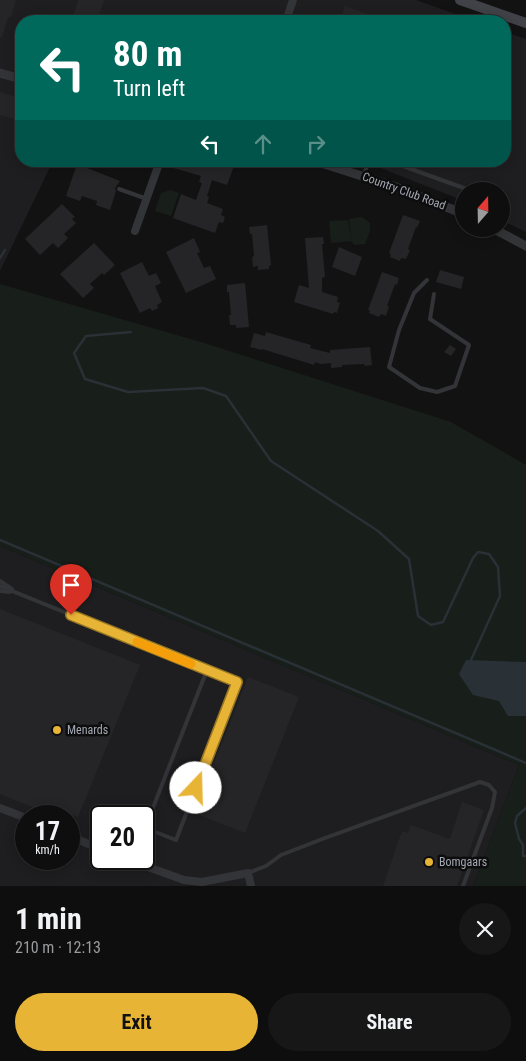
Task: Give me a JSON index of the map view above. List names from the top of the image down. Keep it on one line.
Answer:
{"streets":{"street":["Country Club Road"]},"places":["Menards","Bomgaars"],"north":"top","page":{"turn":["80 m","Turn left"],"speed":"17 km/h","limit":"20","heading":["1 min","210 m · 12:13"],"buttons":["Exit","Share"]}}
